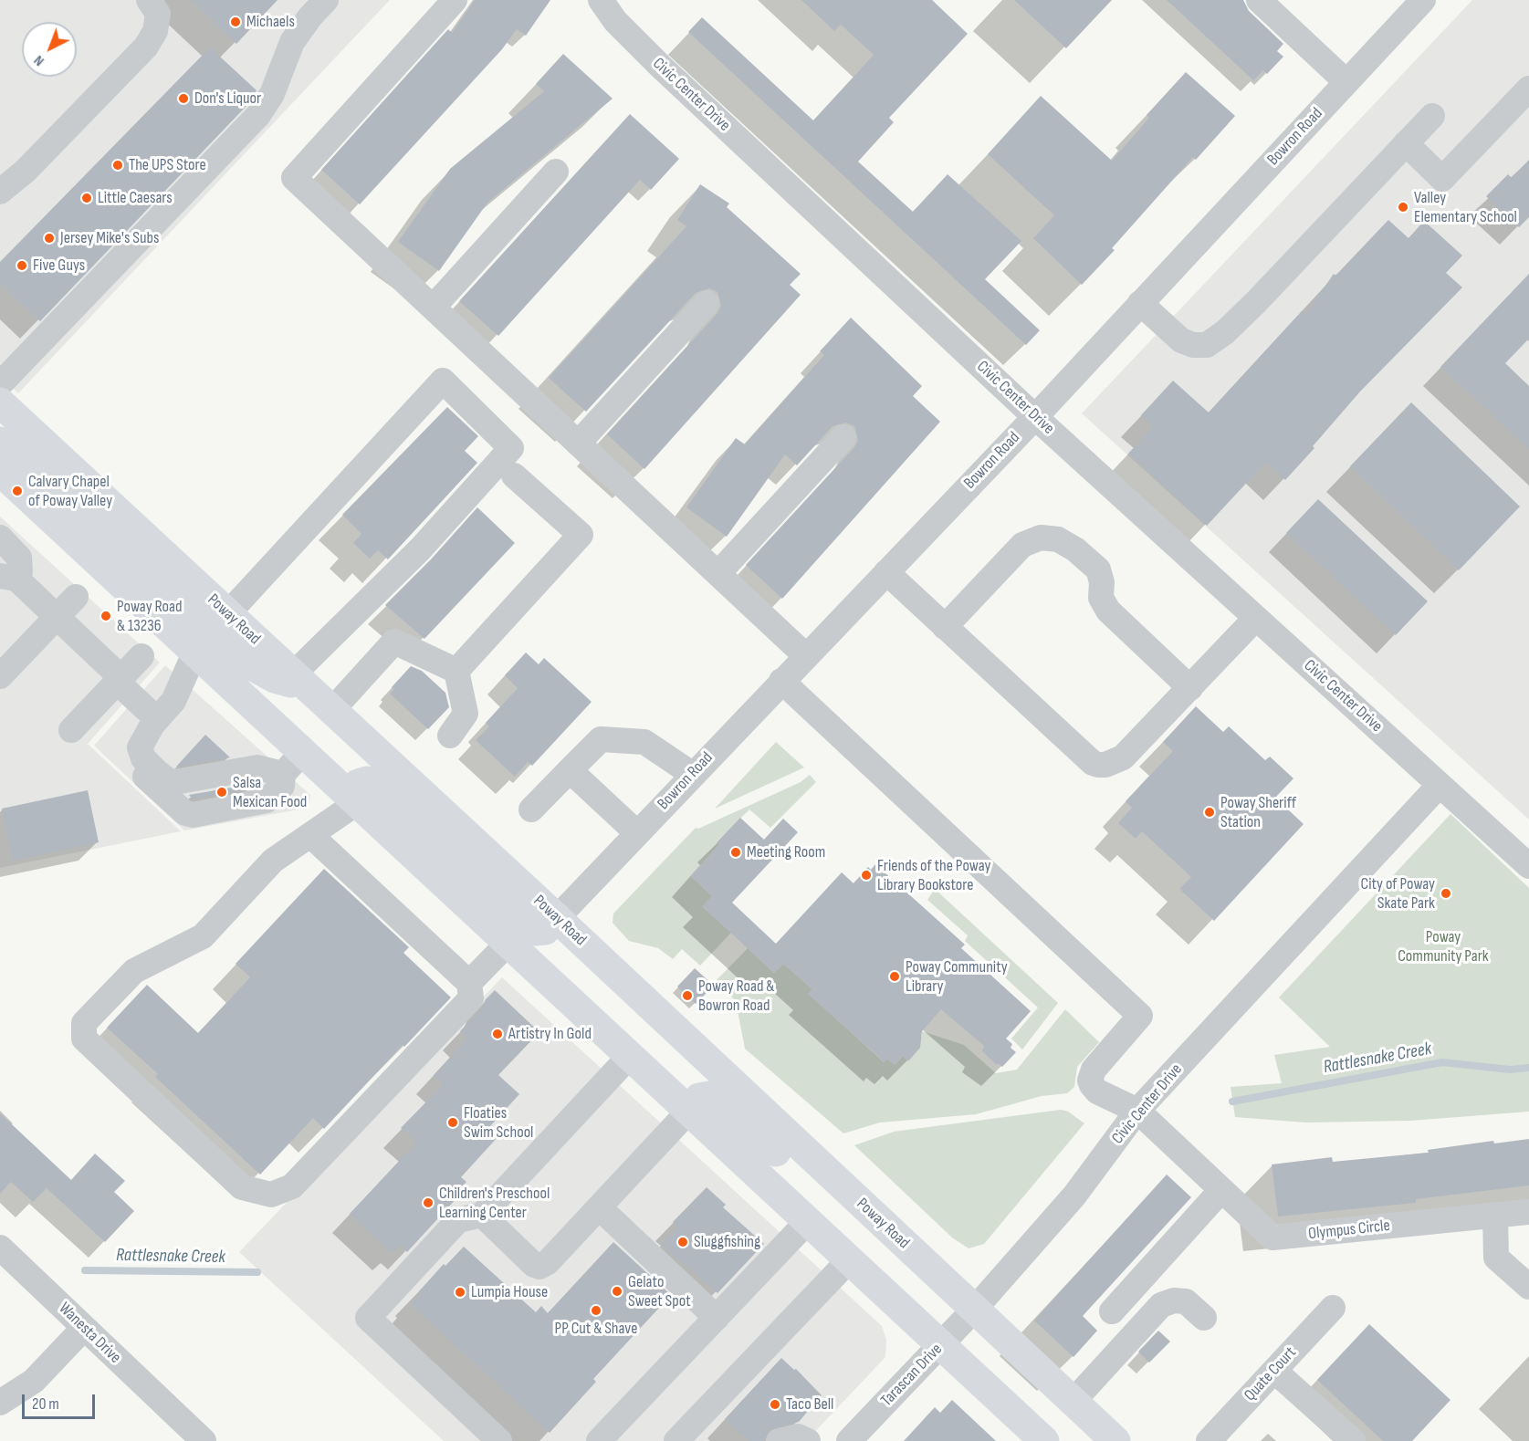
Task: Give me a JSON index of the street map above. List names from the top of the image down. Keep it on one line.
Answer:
{"streets":{"main road":["Poway Road"],"street":["Civic Center Drive","Bowron Road","Olympus Circle","Wanesta Drive","Quate Court","Tarascan Drive"]},"crossings":[["Civic Center Drive","Bowron Road"],["Civic Center Drive","Poway Road"],["Civic Center Drive","Olympus Circle"],["Civic Center Drive","Tarascan Drive"],["Bowron Road","Poway Road"],["Bowron Road","Olympus Circle"],["Poway Road","Tarascan Drive"]],"water":["Rattlesnake Creek"],"parks":["Poway Community Park"],"places":["Michaels","Don's Liquor","The UPS Store","Little Caesars","Valley Elementary School","Jersey Mike's Subs","Five Guys","Calvary Chapel of Poway Valley","Poway Road & 13236","Salsa Mexican Food","Poway Sheriff Station","Meeting Room","Friends of the Poway Library Bookstore","City of Poway Skate Park","Poway Community Library","Poway Road & Bowron Road","Artistry In Gold","Floaties Swim School","Children's Preschool Learning Center","Sluggfishing","Gelato Sweet Spot","Lumpia House","PP Cut & Shave","Taco Bell"],"scale_bar":"20 m","north":"bottom left"}
